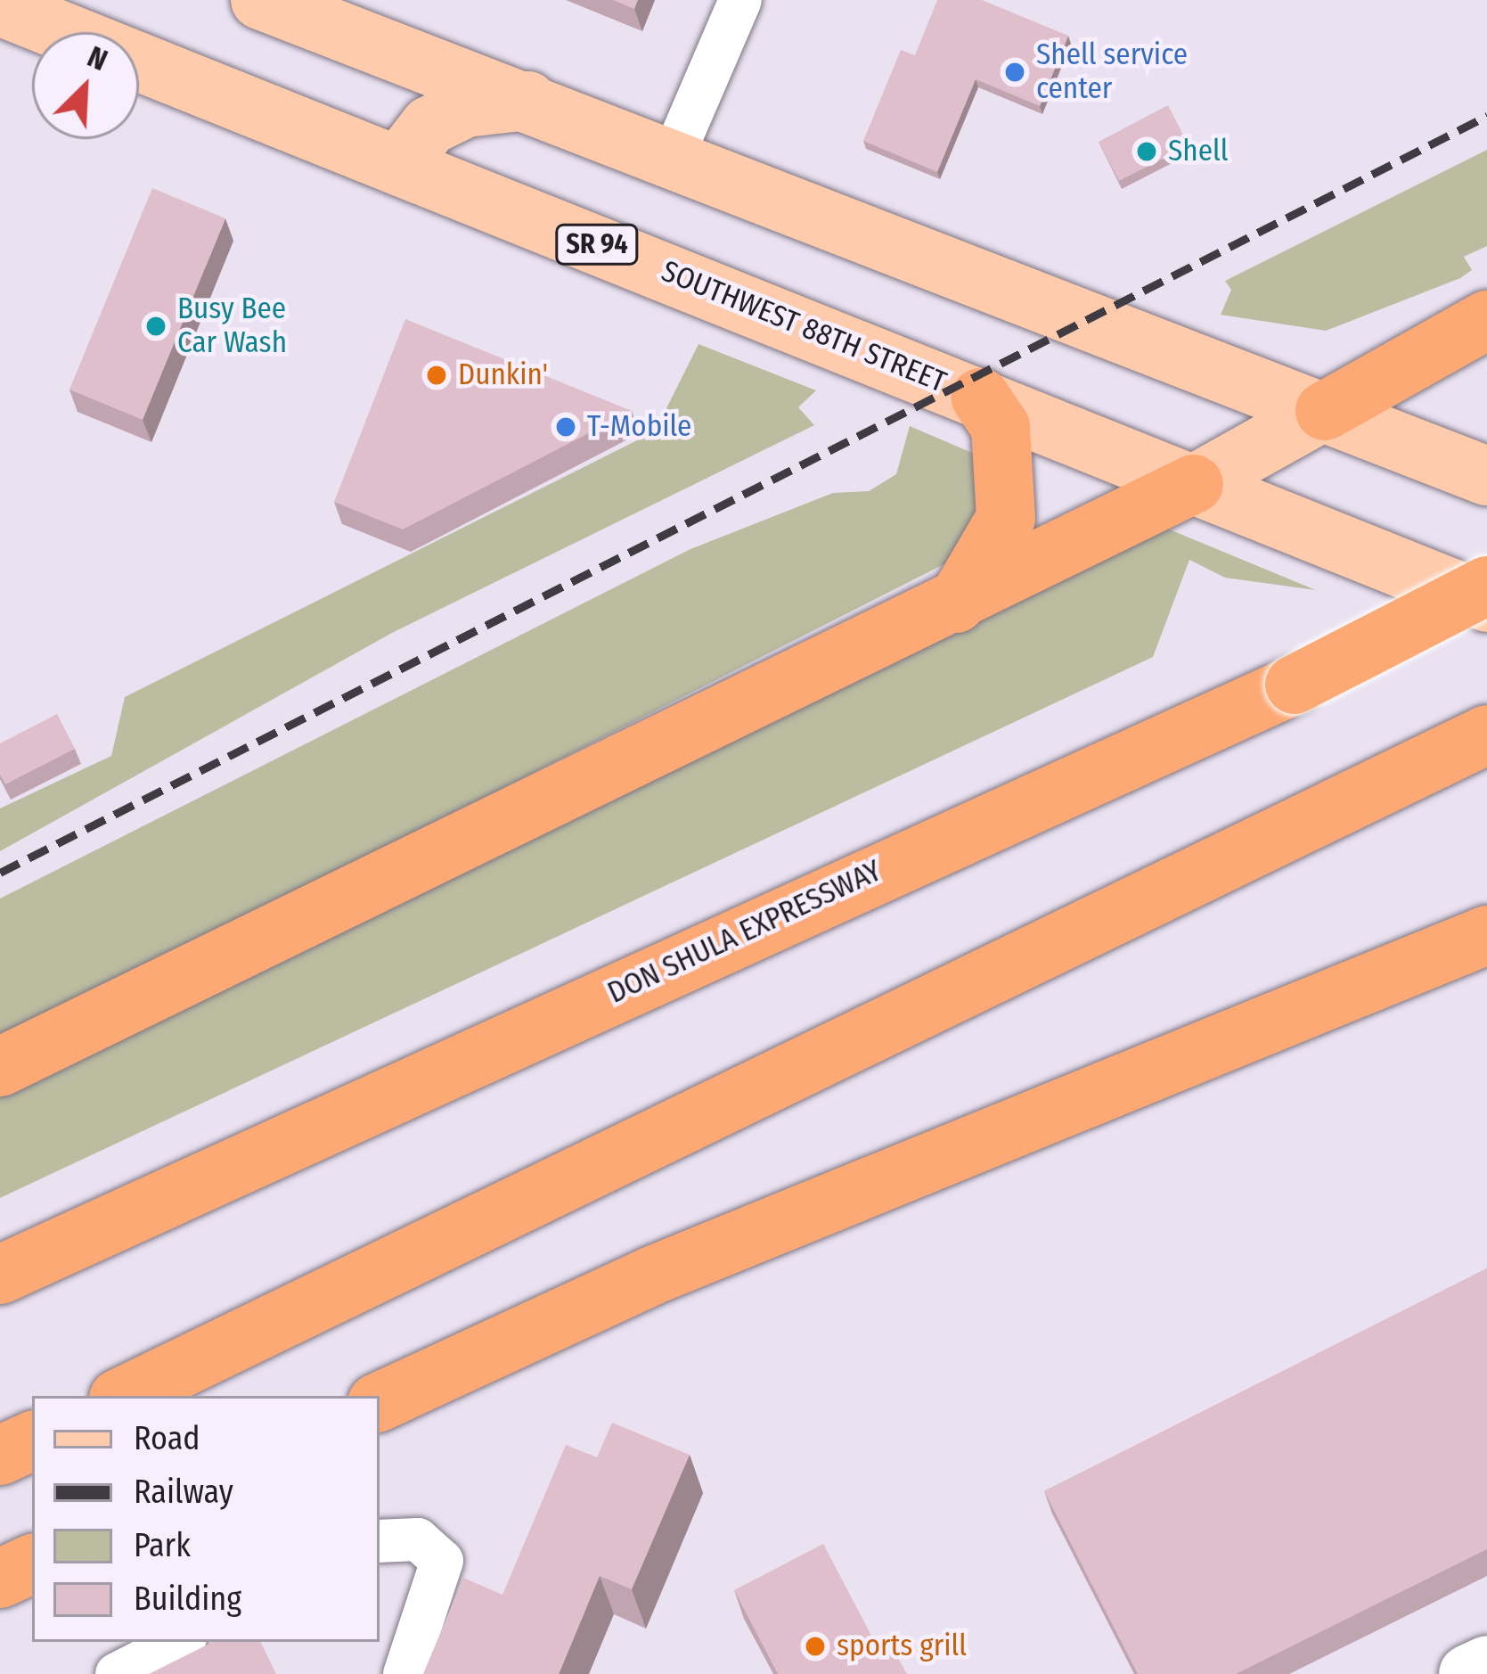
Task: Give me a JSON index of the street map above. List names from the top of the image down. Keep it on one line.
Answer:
{"streets":{"highway":["DON SHULA EXPRESSWAY"],"main road":["SR 94","SOUTHWEST 88TH STREET"]},"places":["Shell service center","Shell","Busy Bee Car Wash","Dunkin'","T-Mobile","sports grill"],"legend":["Road","Railway","Park","Building"],"north":"top right"}
